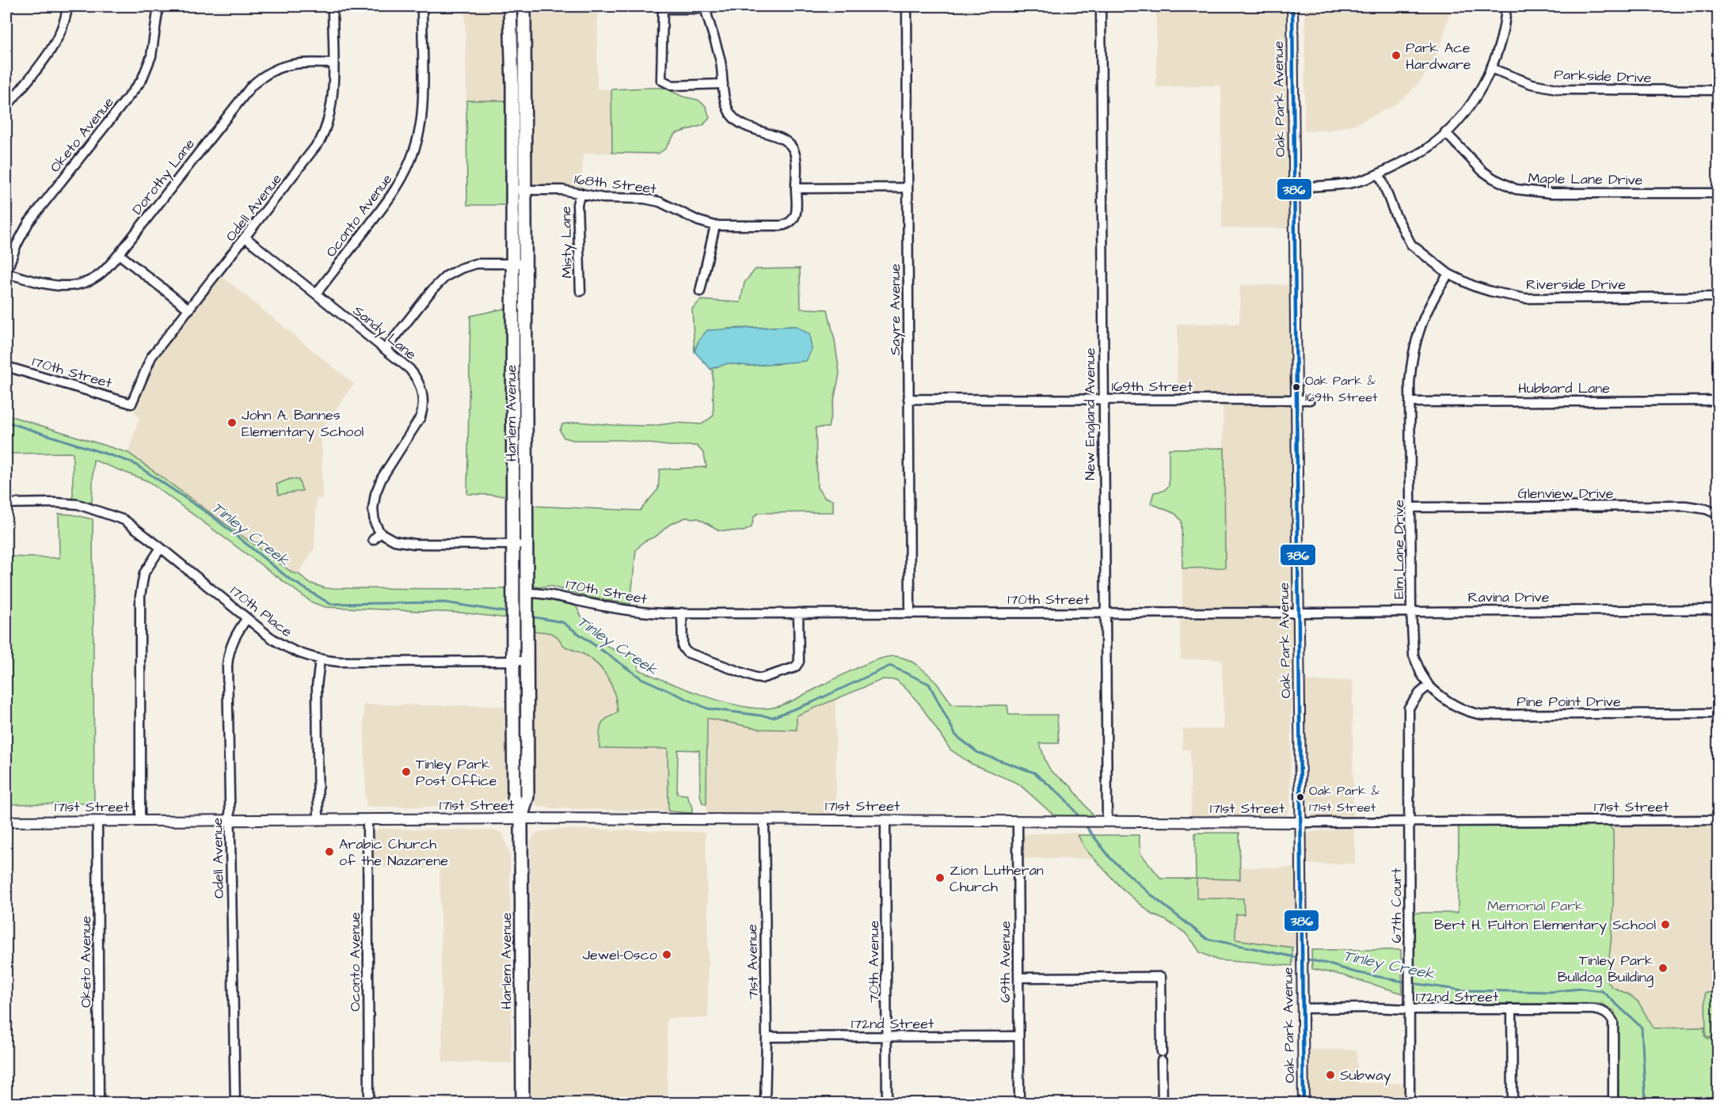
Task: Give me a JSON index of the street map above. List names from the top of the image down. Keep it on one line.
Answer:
{"streets":{"main road":["Harlem Avenue"],"street":["Parkside Drive","Oak Park Avenue","Oketo Avenue","Dorothy Lane","Maple Lane Drive","168th Street","Odell Avenue","Oconto Avenue","Misty Lane","Riverside Drive","Sayre Avenue","Sandy Lane","170th Street","169th Street","Hubbard Lane","New England Avenue","Glenview Drive","Elm Lane Drive","Ravina Drive","170th Place","Pine Point Drive","171st Street","67th Court","71st Avenue","70th Avenue","69th Avenue","172nd Street"]},"crossings":[["Oak Park Avenue","170th Street"],["Oak Park Avenue","169th Street"],["Oak Park Avenue","Ravina Drive"],["Oak Park Avenue","171st Street"],["Oak Park Avenue","172nd Street"],["Oketo Avenue","Dorothy Lane"],["Oketo Avenue","171st Street"],["Dorothy Lane","Odell Avenue"],["168th Street","Misty Lane"],["168th Street","Harlem Avenue"],["Odell Avenue","Sandy Lane"],["Odell Avenue","170th Street"],["Odell Avenue","170th Place"],["Odell Avenue","171st Street"],["Oconto Avenue","Sandy Lane"],["Oconto Avenue","171st Street"],["Riverside Drive","Elm Lane Drive"],["Sayre Avenue","170th Street"],["Sayre Avenue","169th Street"],["170th Street","Harlem Avenue"],["170th Street","New England Avenue"],["170th Street","Ravina Drive"],["169th Street","New England Avenue"],["Hubbard Lane","Elm Lane Drive"],["Harlem Avenue","170th Place"],["Harlem Avenue","171st Street"],["New England Avenue","171st Street"],["Glenview Drive","Elm Lane Drive"],["Elm Lane Drive","Ravina Drive"],["Elm Lane Drive","Pine Point Drive"],["171st Street","67th Court"],["171st Street","71st Avenue"],["171st Street","70th Avenue"],["171st Street","69th Avenue"],["67th Court","172nd Street"],["71st Avenue","172nd Street"],["70th Avenue","172nd Street"],["69th Avenue","172nd Street"]],"water":["Tinley Creek"],"parks":["Memorial Park"],"places":["Park Ace Hardware","Oak Park & 169th Street","John A. Bannes Elementary School","Tinley Park Post Office","Oak Park & 171st Street","Arabic Church of the Nazarene","Zion Lutheran Church","Bert H. Fulton Elementary School","Jewel-Osco","Tinley Park Bulldog Building","Subway"],"lines":["transit line 386"]}
